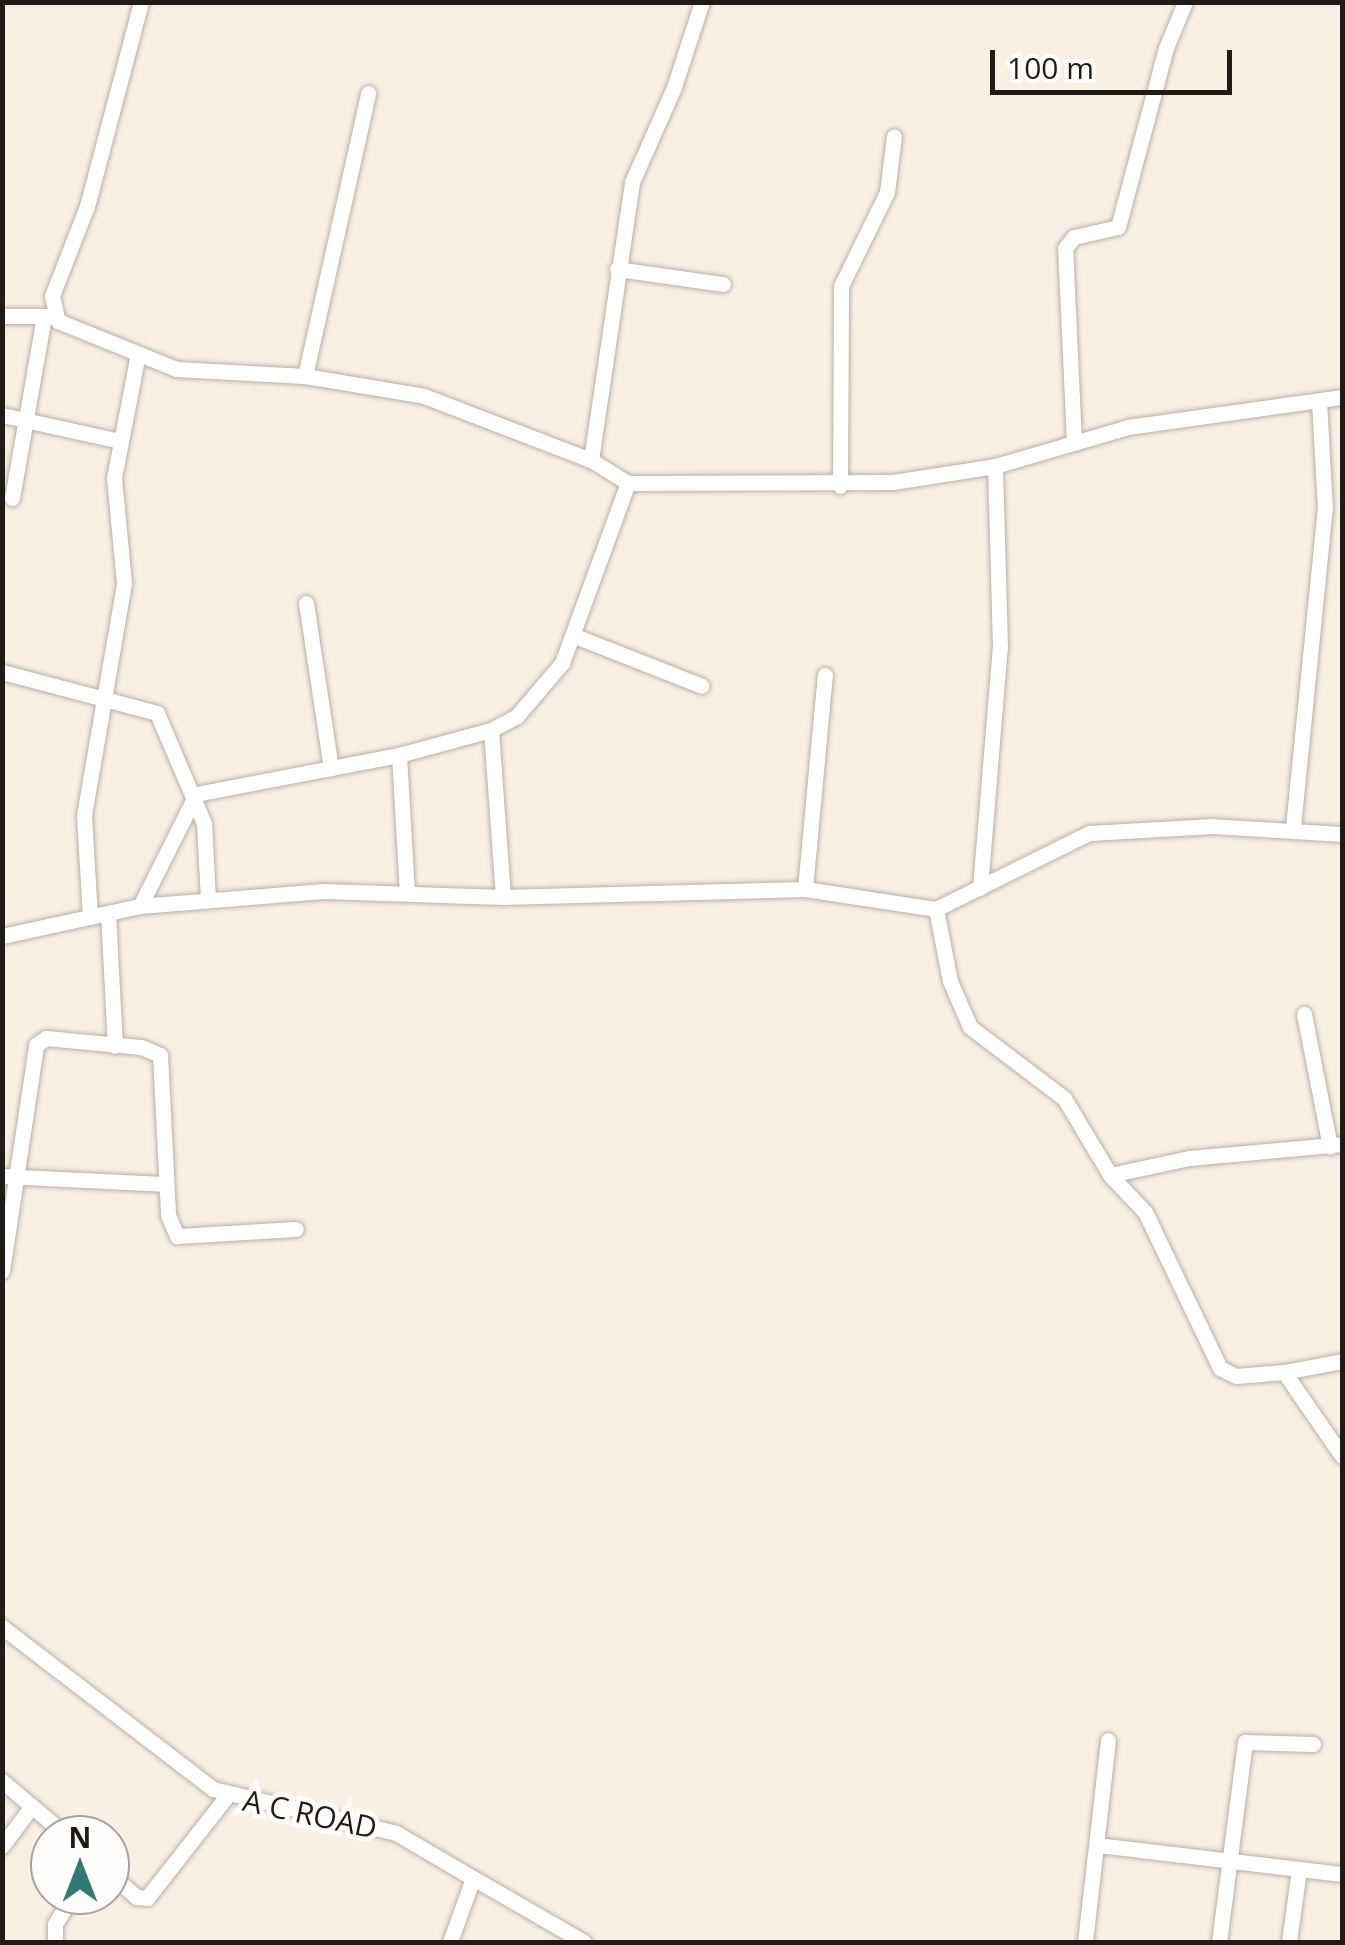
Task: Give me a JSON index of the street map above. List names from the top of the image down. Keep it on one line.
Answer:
{"streets":{"street":["A C ROAD"]},"scale_bar":"100 m","north":"top"}
